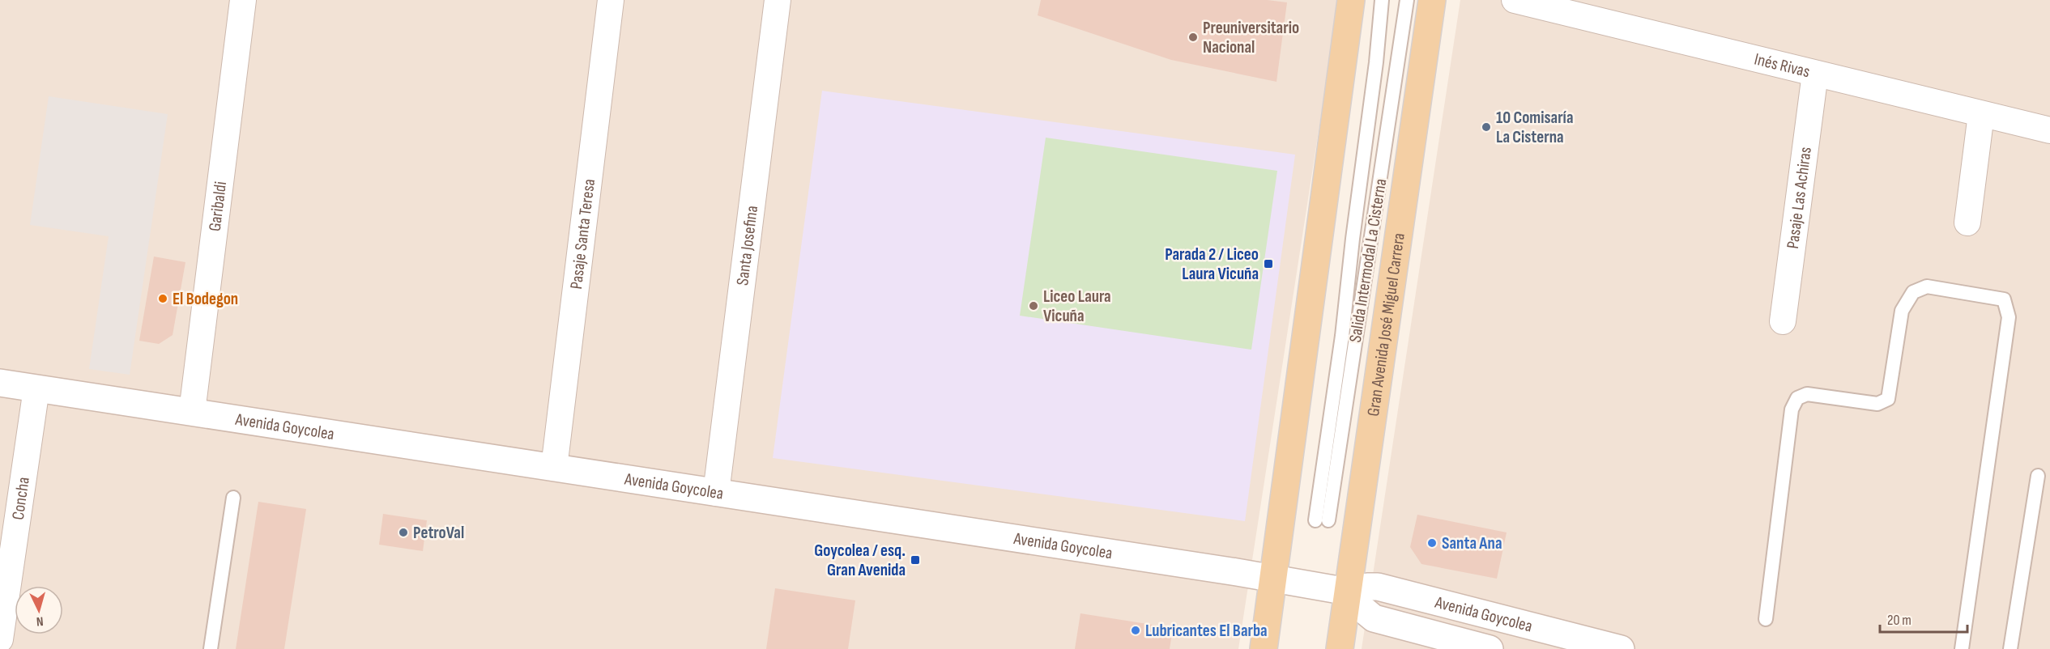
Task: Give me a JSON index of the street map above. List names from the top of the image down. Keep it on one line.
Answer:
{"streets":{"main road":["Gran Avenida José Miguel Carrera"],"street":["Inés Rivas","Pasaje Las Achiras","Garibaldi","Pasaje Santa Teresa","Santa Josefina","Avenida Goycolea","Concha"],"lane":["Salida Intermodal La Cisterna"]},"crossings":[["Inés Rivas","Pasaje Las Achiras"],["Garibaldi","Avenida Goycolea"],["Pasaje Santa Teresa","Avenida Goycolea"],["Santa Josefina","Avenida Goycolea"],["Gran Avenida José Miguel Carrera","Avenida Goycolea"],["Avenida Goycolea","Concha"]],"places":{"other":["Preuniversitario Nacional","10 Comisaría La Cisterna","El Bodegon","Liceo Laura Vicuña","PetroVal","Santa Ana","Lubricantes El Barba"],"transit":["Parada 2 / Liceo Laura Vicuña","Goycolea / esq. Gran Avenida"]},"scale_bar":"20 m","north":"bottom"}
